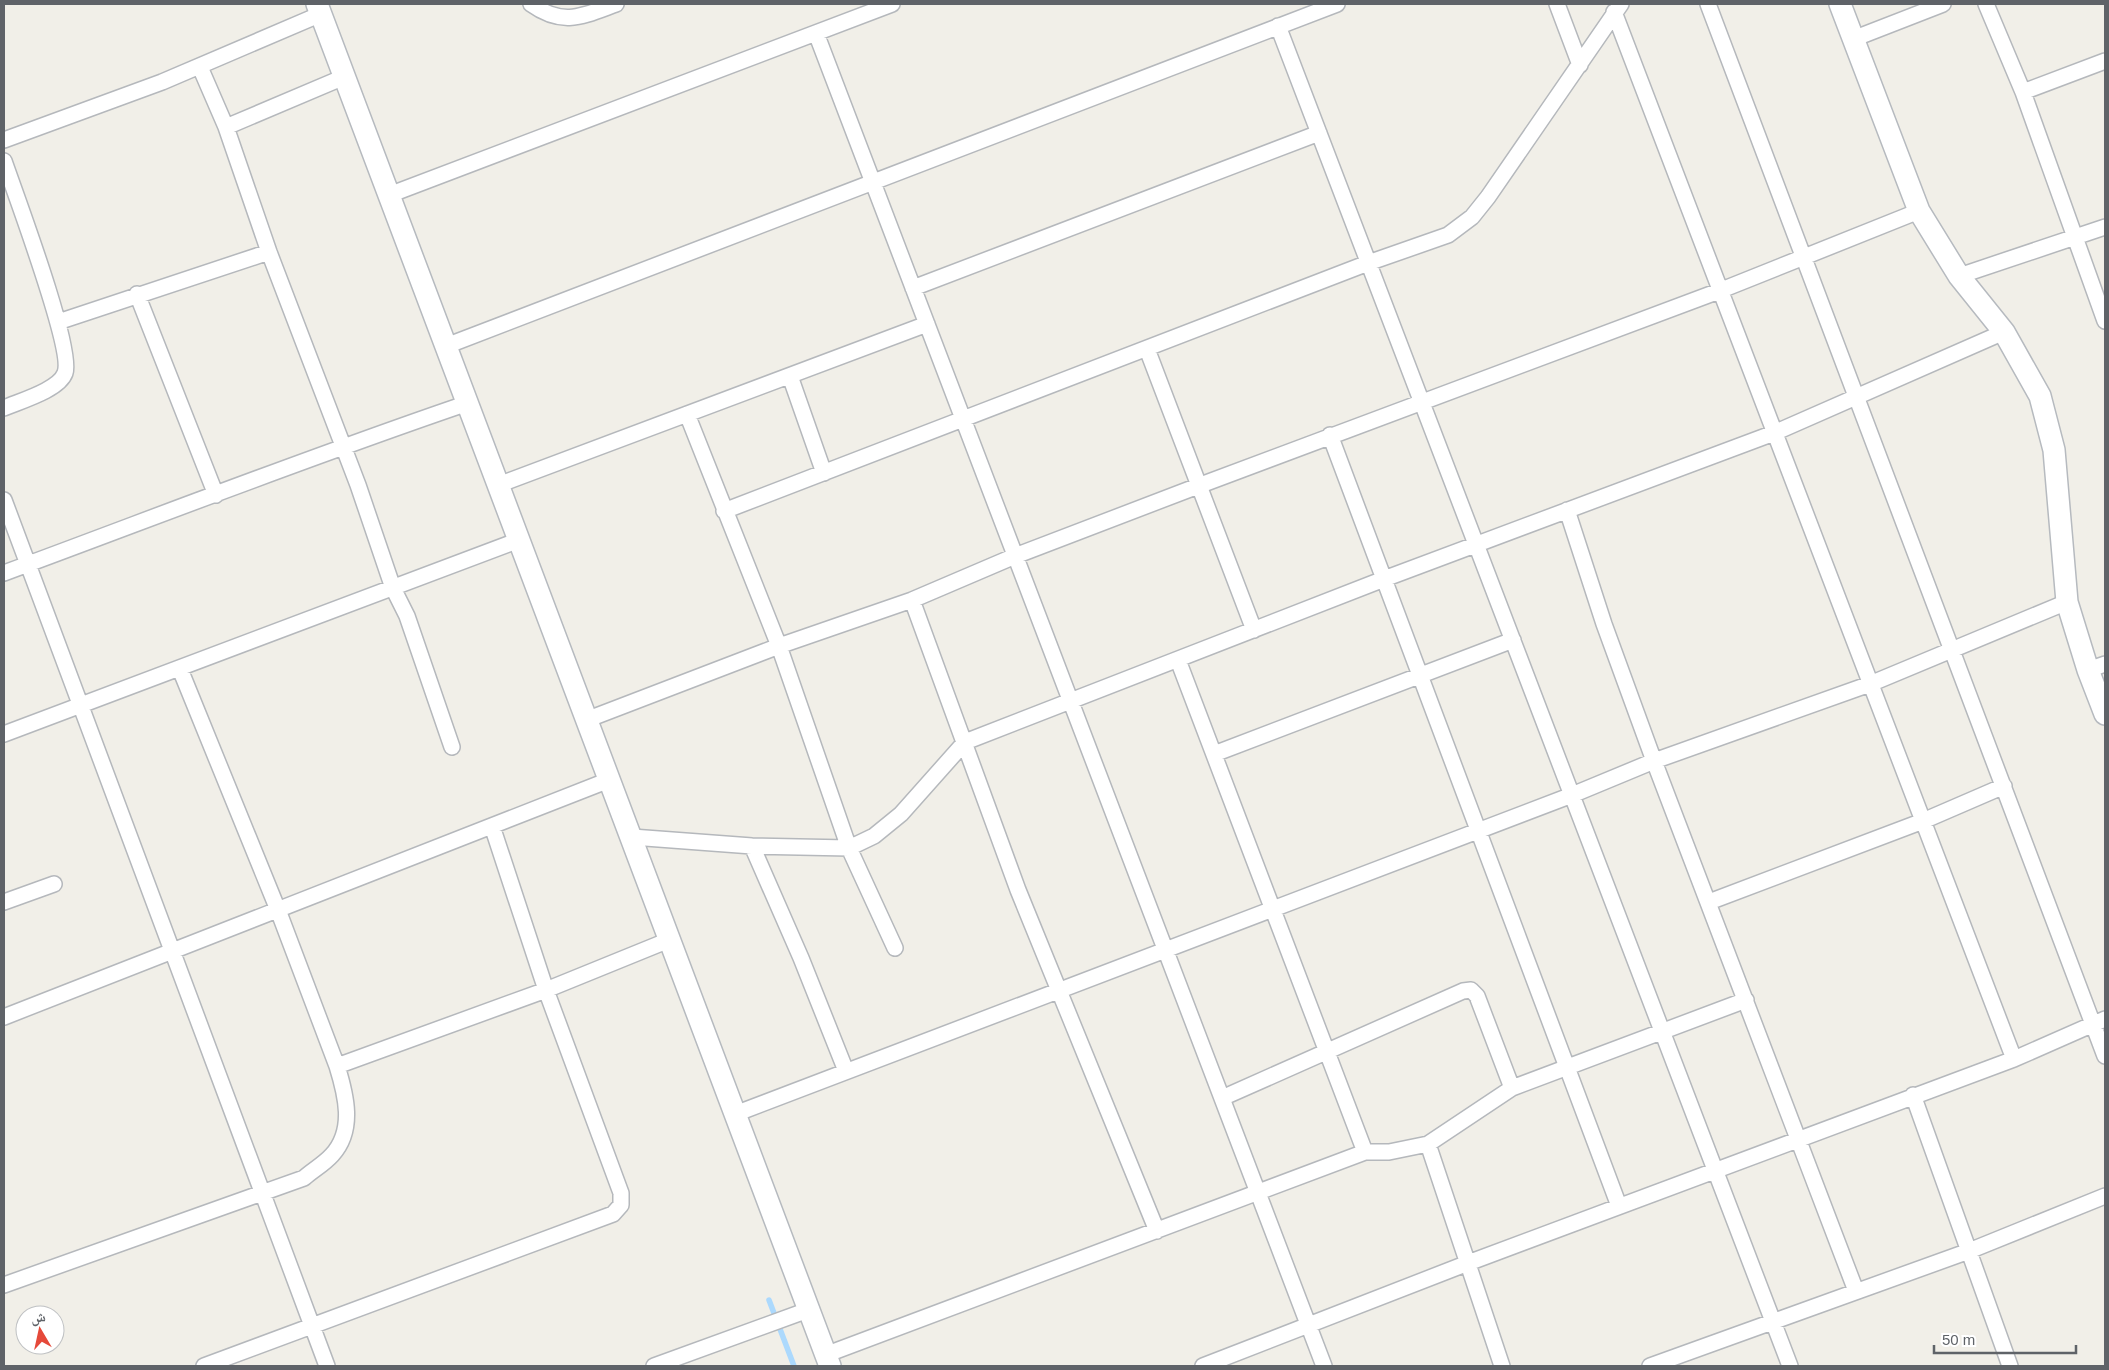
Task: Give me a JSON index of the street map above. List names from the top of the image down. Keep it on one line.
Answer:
{"scale_bar":"50 m","north":"top"}
